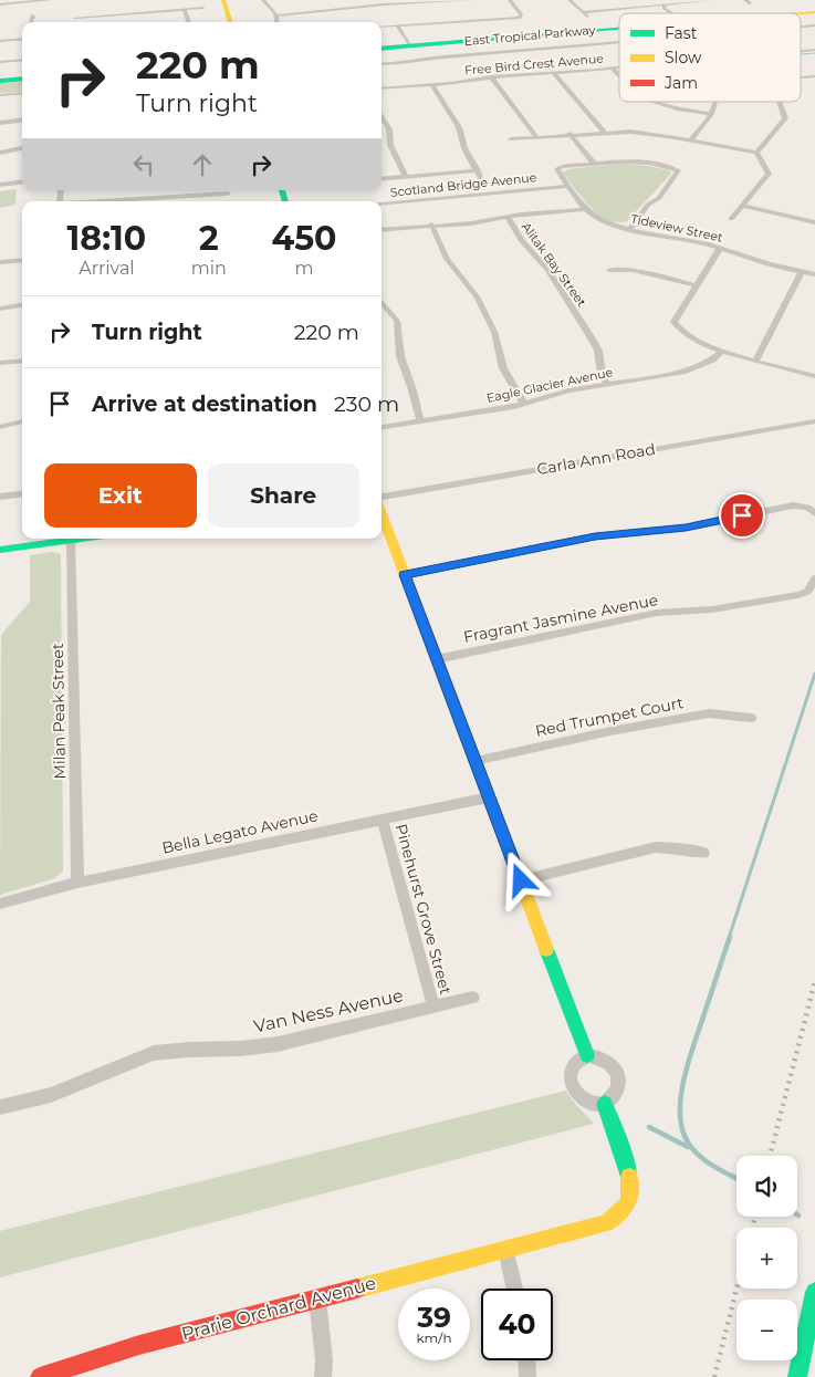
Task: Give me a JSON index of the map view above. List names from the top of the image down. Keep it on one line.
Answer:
{"streets":{"street":["East Tropical Parkway","Free Bird Crest Avenue","Scotland Bridge Avenue","Tideview Street","Alitak Bay Street","Eagle Glacier Avenue","Carla Ann Road","Fragrant Jasmine Avenue","Milan Peak Street","Red Trumpet Court","Bella Legato Avenue","Pinehurst Grove Street","Van Ness Avenue","Prarie Orchard Avenue"]},"crossings":[["Scotland Bridge Avenue","Tideview Street"],["Alitak Bay Street","Eagle Glacier Avenue"],["Milan Peak Street","Bella Legato Avenue"],["Bella Legato Avenue","Pinehurst Grove Street"],["Pinehurst Grove Street","Van Ness Avenue"]],"legend":["Fast","Slow","Jam"],"page":{"turn":["220 m","Turn right"],"eta":["18:10","Arrival","2","min","450","m"],"list":[{"name":"Turn right","value":"220 m"},{"name":"Arrive at destination","value":"230 m"}],"buttons":["Exit","Share"],"map_buttons":["+","−"],"speed":"39 km/h","limit":"40"}}
